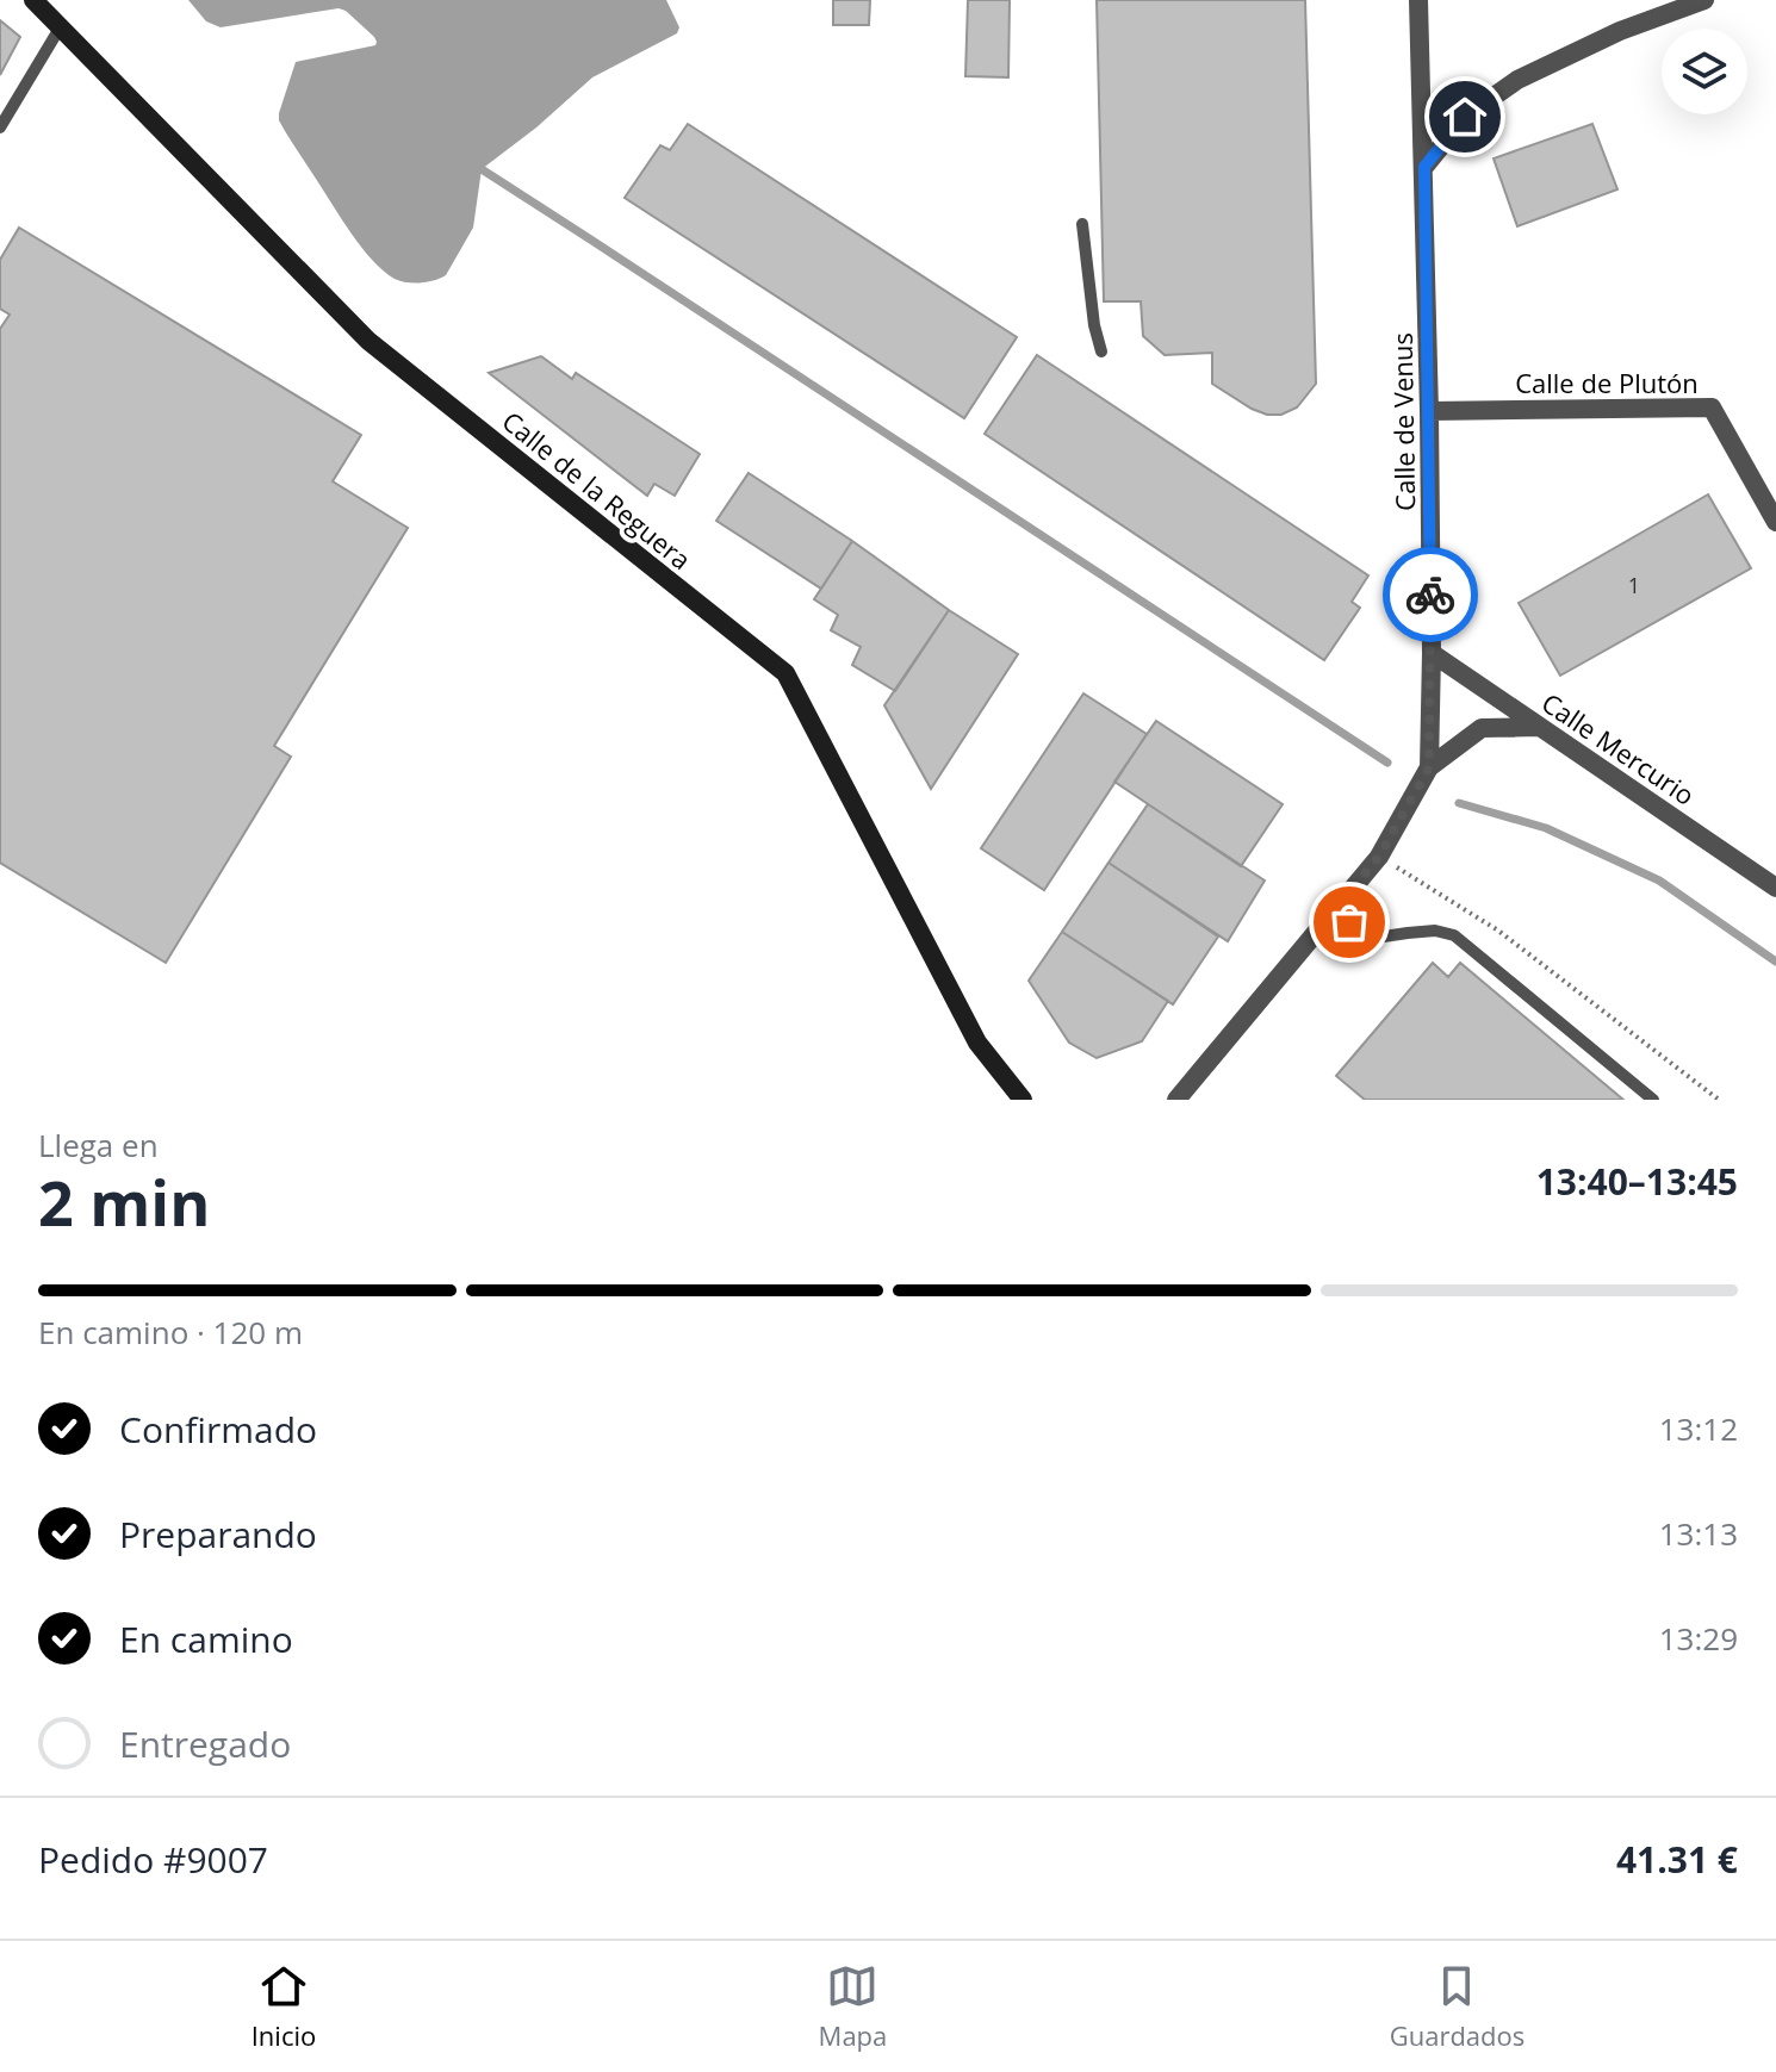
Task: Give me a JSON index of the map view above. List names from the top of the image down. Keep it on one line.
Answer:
{"streets":{"street":["Calle de Plutón","Calle de Venus","Calle de la Reguera","Calle Mercurio"]},"crossings":[["Calle de Plutón","Calle de Venus"],["Calle de Venus","Calle Mercurio"]],"house_numbers":["1"],"page":{"heading":["2 min","Llega en","13:40–13:45"],"panel":["Pedido #9007","41.31 €"],"bar":"En camino · 120 m","list":[["Confirmado","13:12"],["Preparando","13:13"],["En camino","13:29"],"Entregado"],"tabs":["Inicio","Mapa","Guardados"]}}
